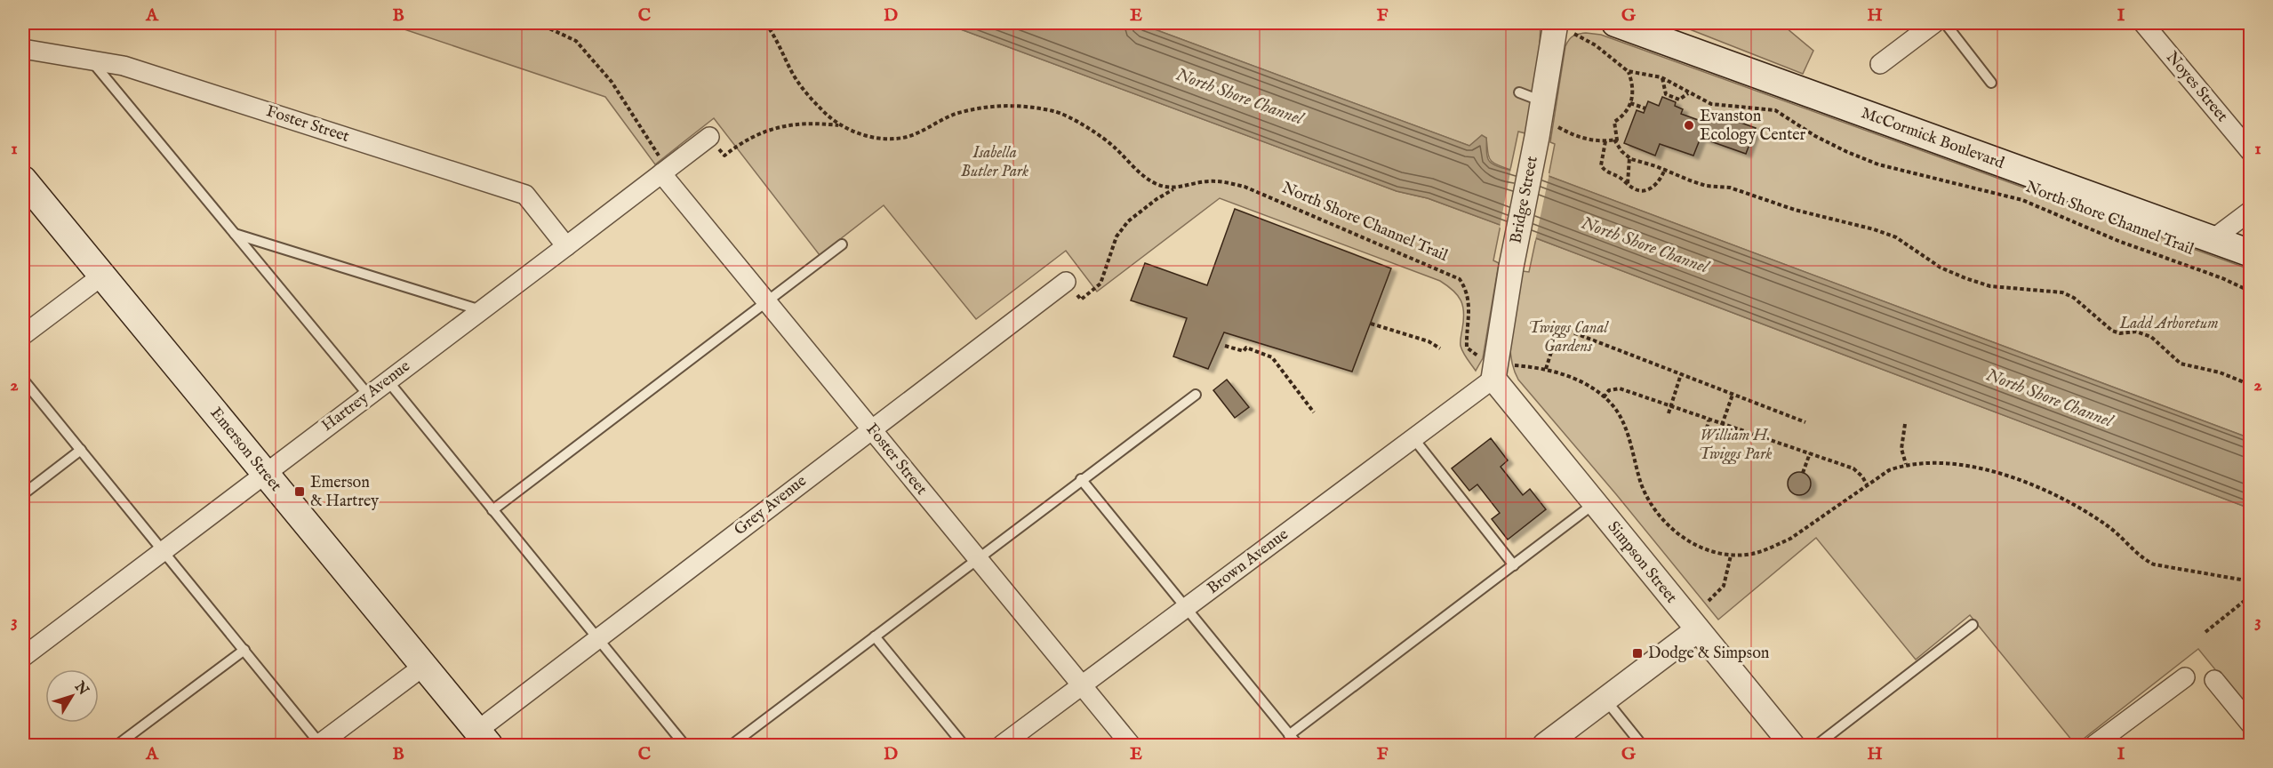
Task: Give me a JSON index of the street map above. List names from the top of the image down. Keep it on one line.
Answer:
{"streets":{"main road":["McCormick Boulevard","Emerson Street"],"street":["Noyes Street","Foster Street","Bridge Street","Hartrey Avenue","Grey Avenue","Brown Avenue","Simpson Street"],"path":["North Shore Channel Trail"]},"crossings":[["Foster Street","Hartrey Avenue"],["Foster Street","Grey Avenue"],["Foster Street","Brown Avenue"],["Bridge Street","North Shore Channel Trail"],["Bridge Street","Brown Avenue"],["Bridge Street","Simpson Street"],["North Shore Channel Trail","Grey Avenue"],["Hartrey Avenue","Emerson Street"],["Emerson Street","Grey Avenue"],["Brown Avenue","Simpson Street"]],"water":["North Shore Channel"],"parks":["Isabella Butler Park","Ladd Arboretum","Twiggs Canal Gardens","William H. Twiggs Park"],"places":{"other":["Evanston Ecology Center"],"transit":["Emerson & Hartrey","Dodge & Simpson"]},"north":"top right","grid":{"columns":["A","B","C","D","E","F","G","H","I"],"rows":["1","2","3"]}}
